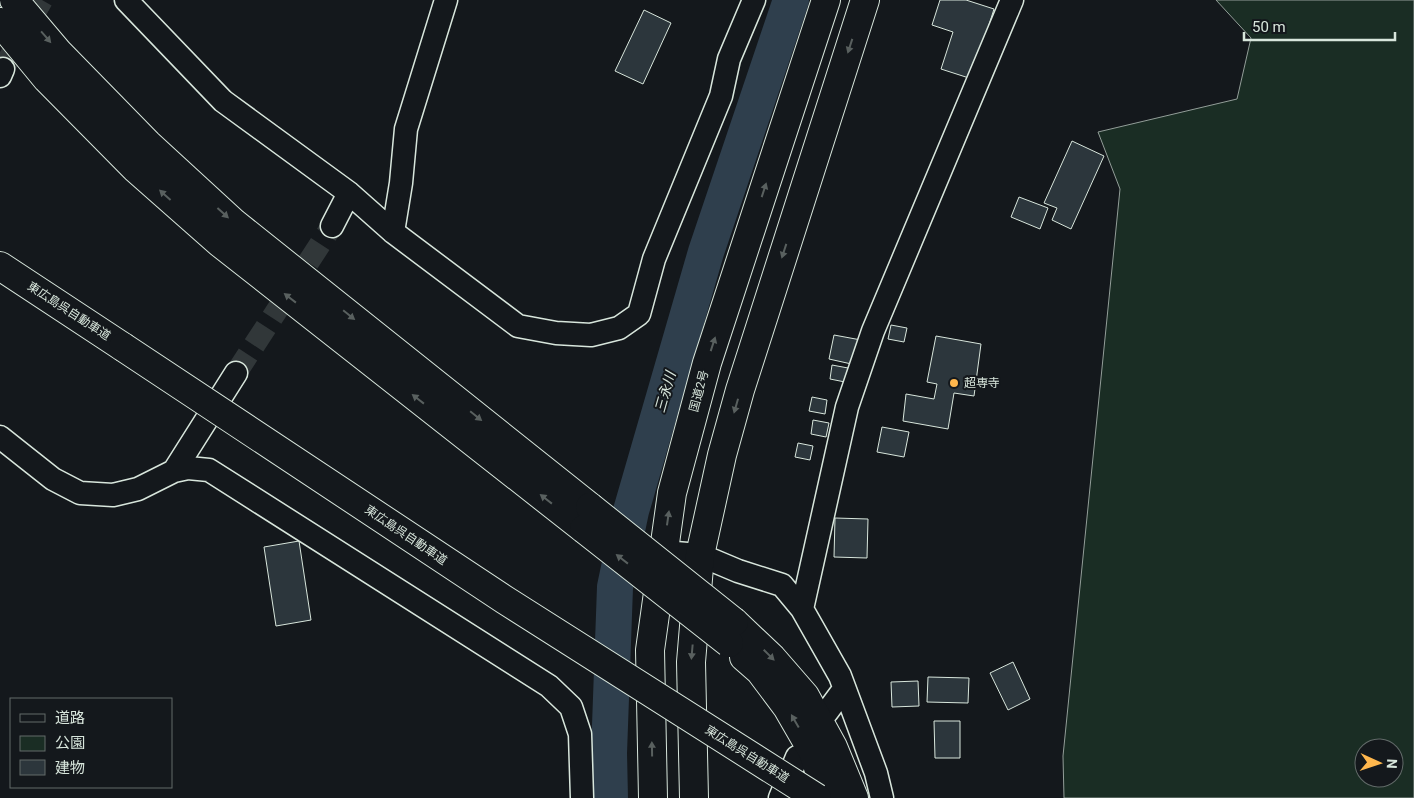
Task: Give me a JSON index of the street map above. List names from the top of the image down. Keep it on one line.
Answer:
{"streets":{"highway":["東広島呉自動車道","国道2号"]},"water":["三永川"],"places":["超専寺"],"legend":["道路","公園","建物"],"scale_bar":"50 m","north":"right"}
